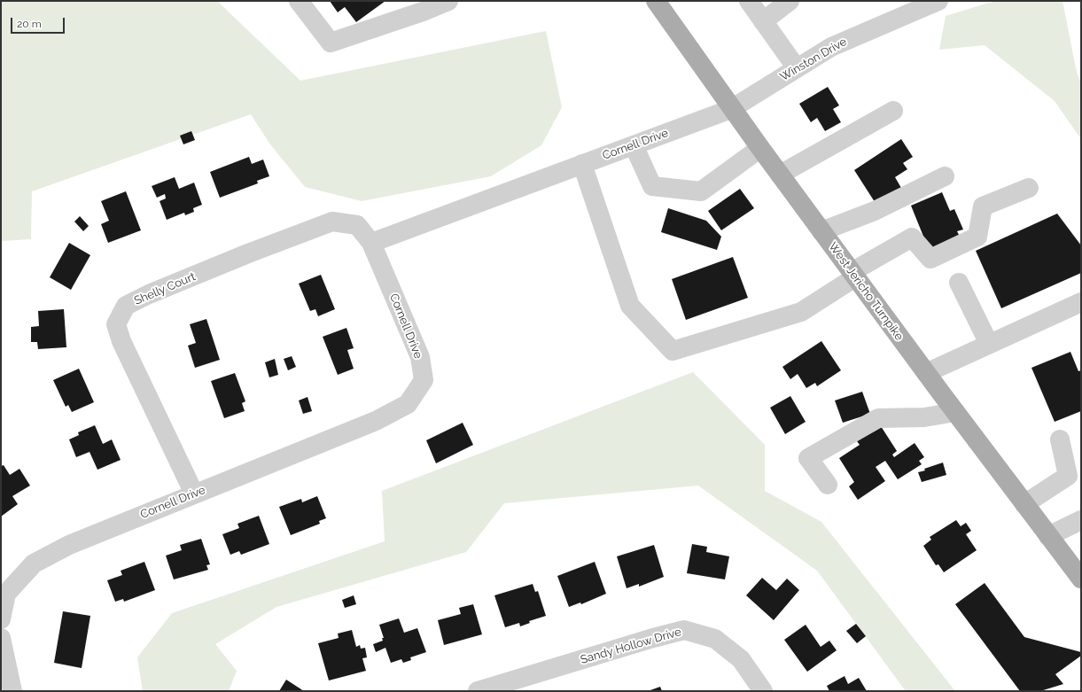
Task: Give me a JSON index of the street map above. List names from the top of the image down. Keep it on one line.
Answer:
{"streets":{"main road":["West Jericho Turnpike"],"street":["Winston Drive","Cornell Drive","Shelly Court","Sandy Hollow Drive"]},"crossings":[["Winston Drive","Cornell Drive"],["Winston Drive","West Jericho Turnpike"],["Cornell Drive","Shelly Court"],["Cornell Drive","West Jericho Turnpike"]],"scale_bar":"20 m"}
